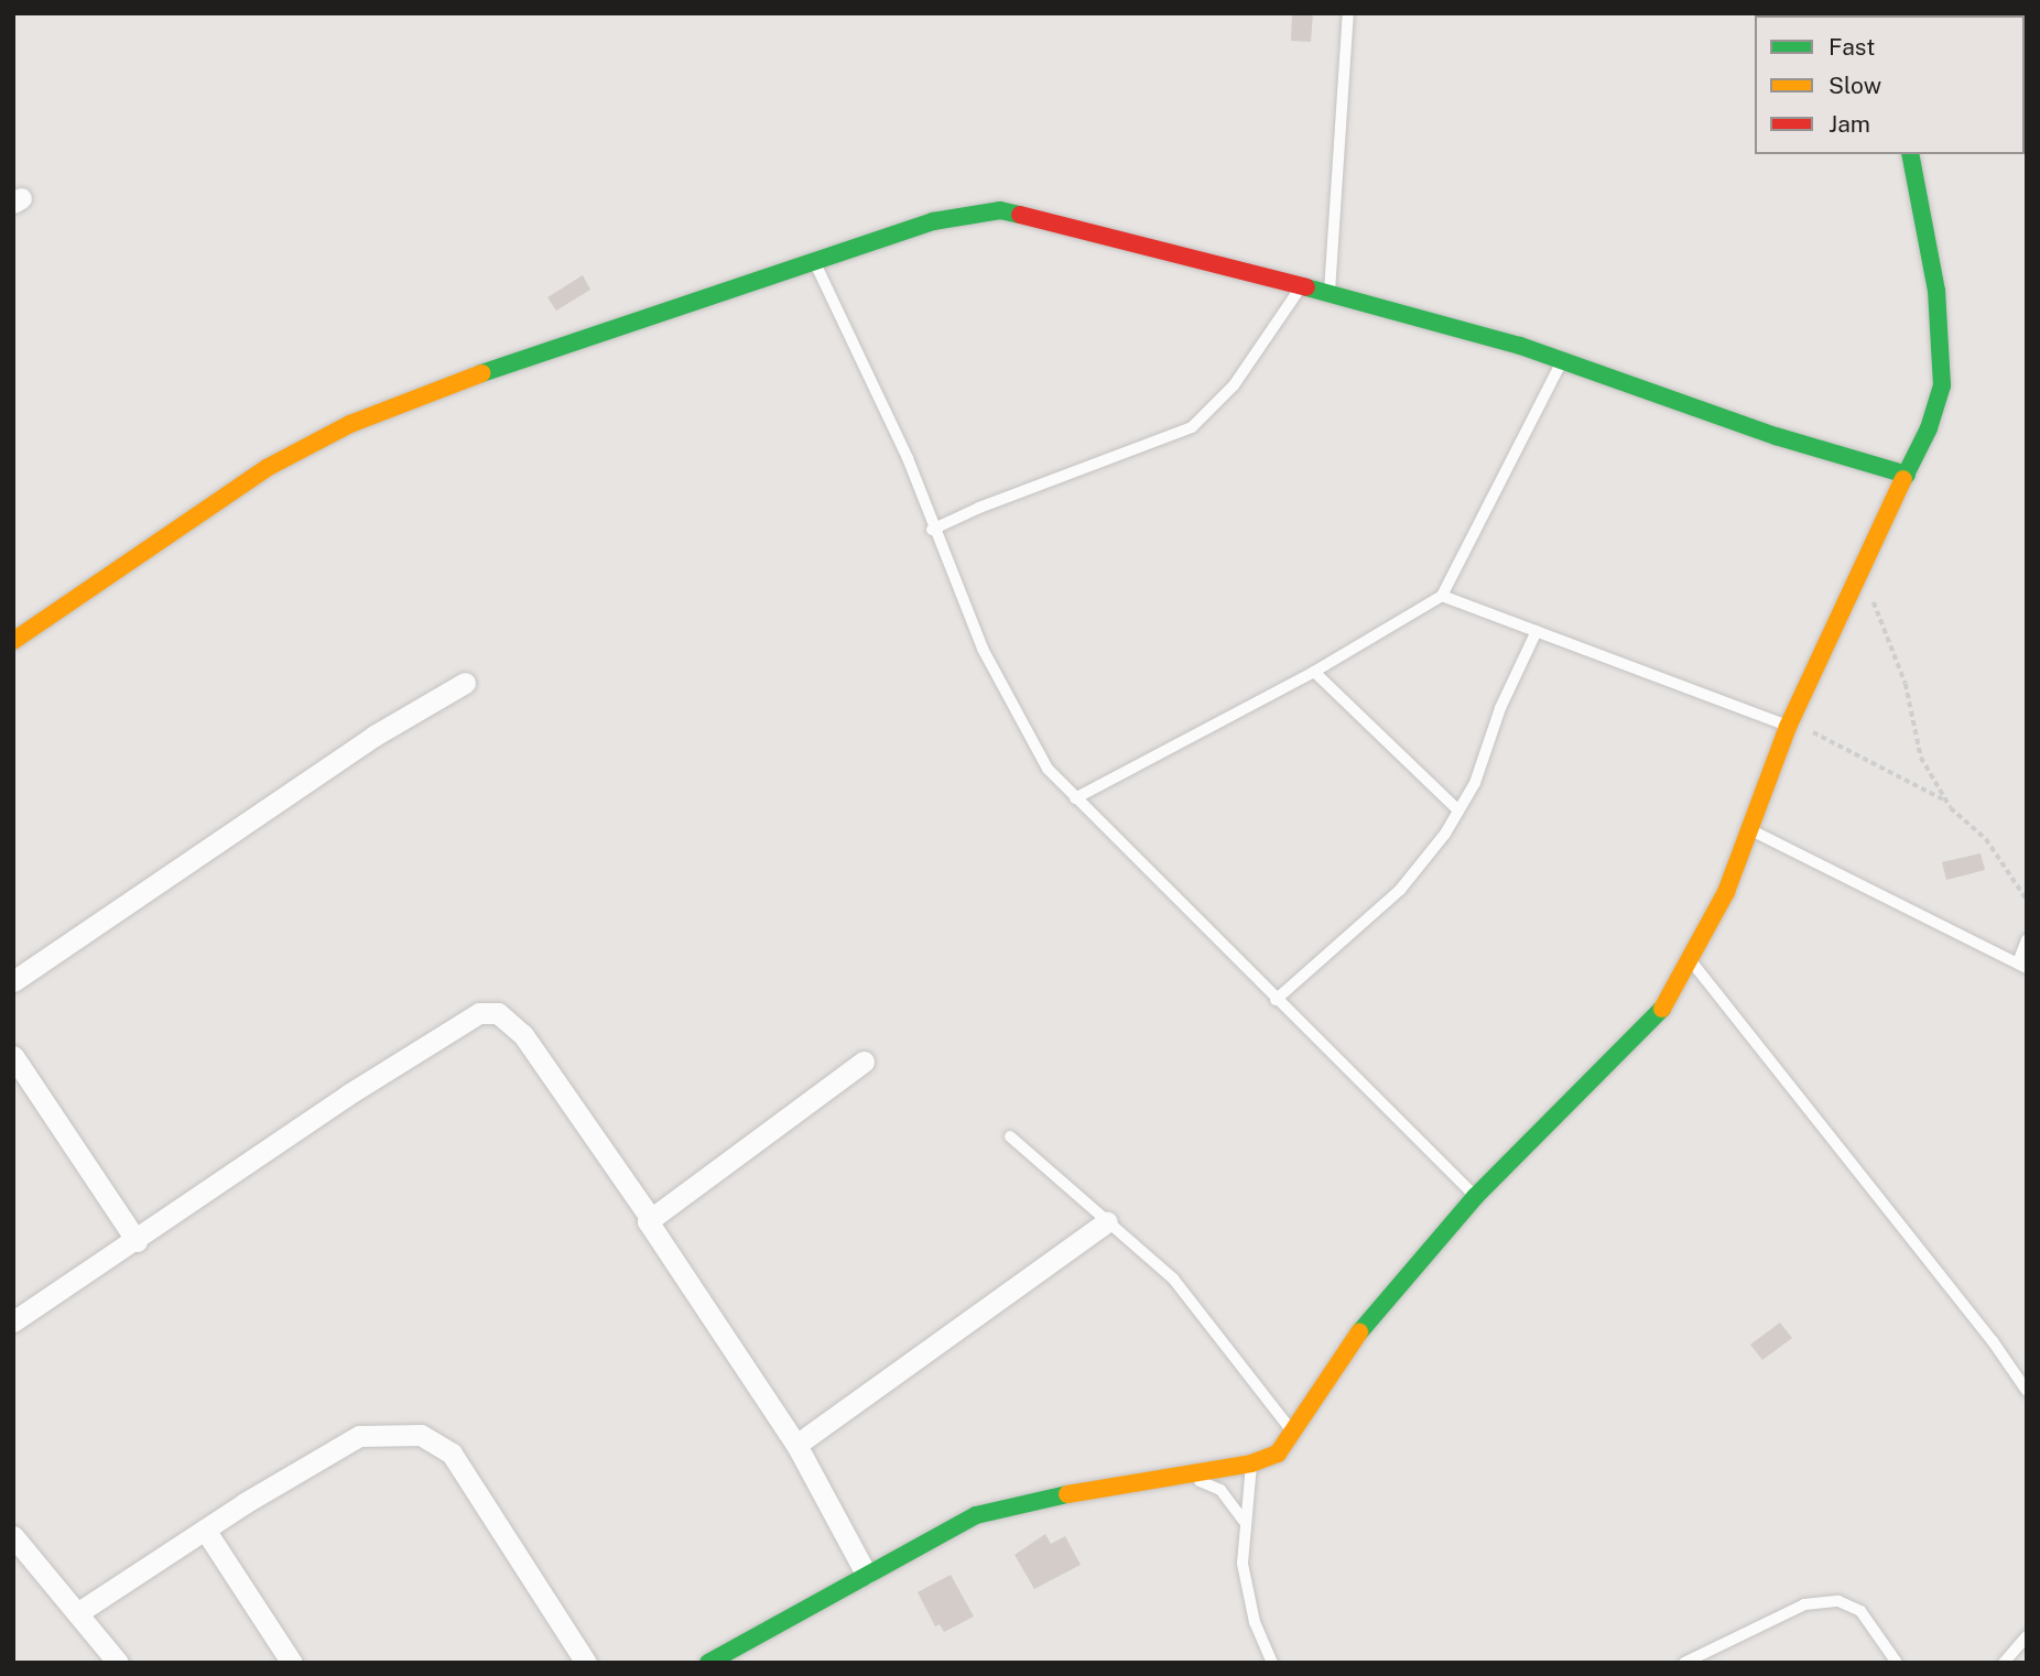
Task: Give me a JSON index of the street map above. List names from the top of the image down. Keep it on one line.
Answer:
{"legend":["Fast","Slow","Jam"]}
